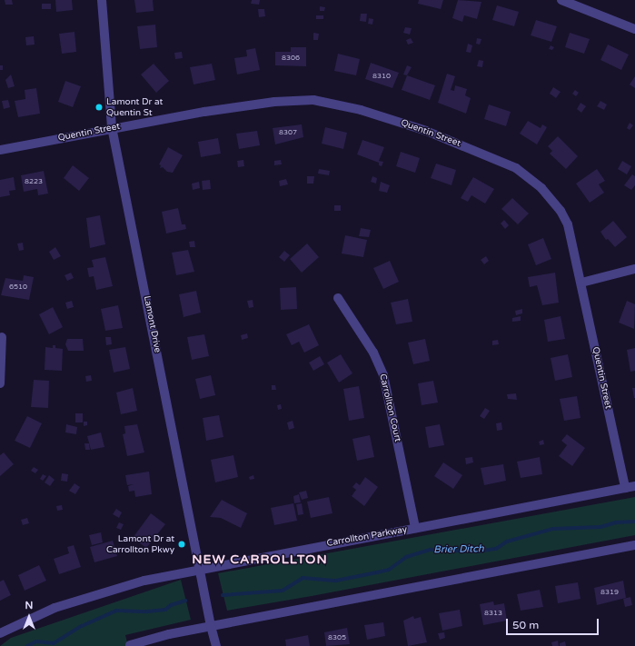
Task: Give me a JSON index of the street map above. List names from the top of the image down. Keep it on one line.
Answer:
{"streets":{"street":["Quentin Street","Lamont Drive","Carrollton Court","Carrollton Parkway"]},"crossings":[["Quentin Street","Lamont Drive"],["Quentin Street","Carrollton Parkway"],["Lamont Drive","Carrollton Parkway"],["Carrollton Court","Carrollton Parkway"]],"districts":["NEW CARROLLTON"],"water":["Brier Ditch"],"places":["Lamont Dr at Quentin St","Lamont Dr at Carrollton Pkwy"],"house_numbers":["8306","8310","8307","8223","6510","8319","8313","8305"],"scale_bar":"50 m","north":"top"}
